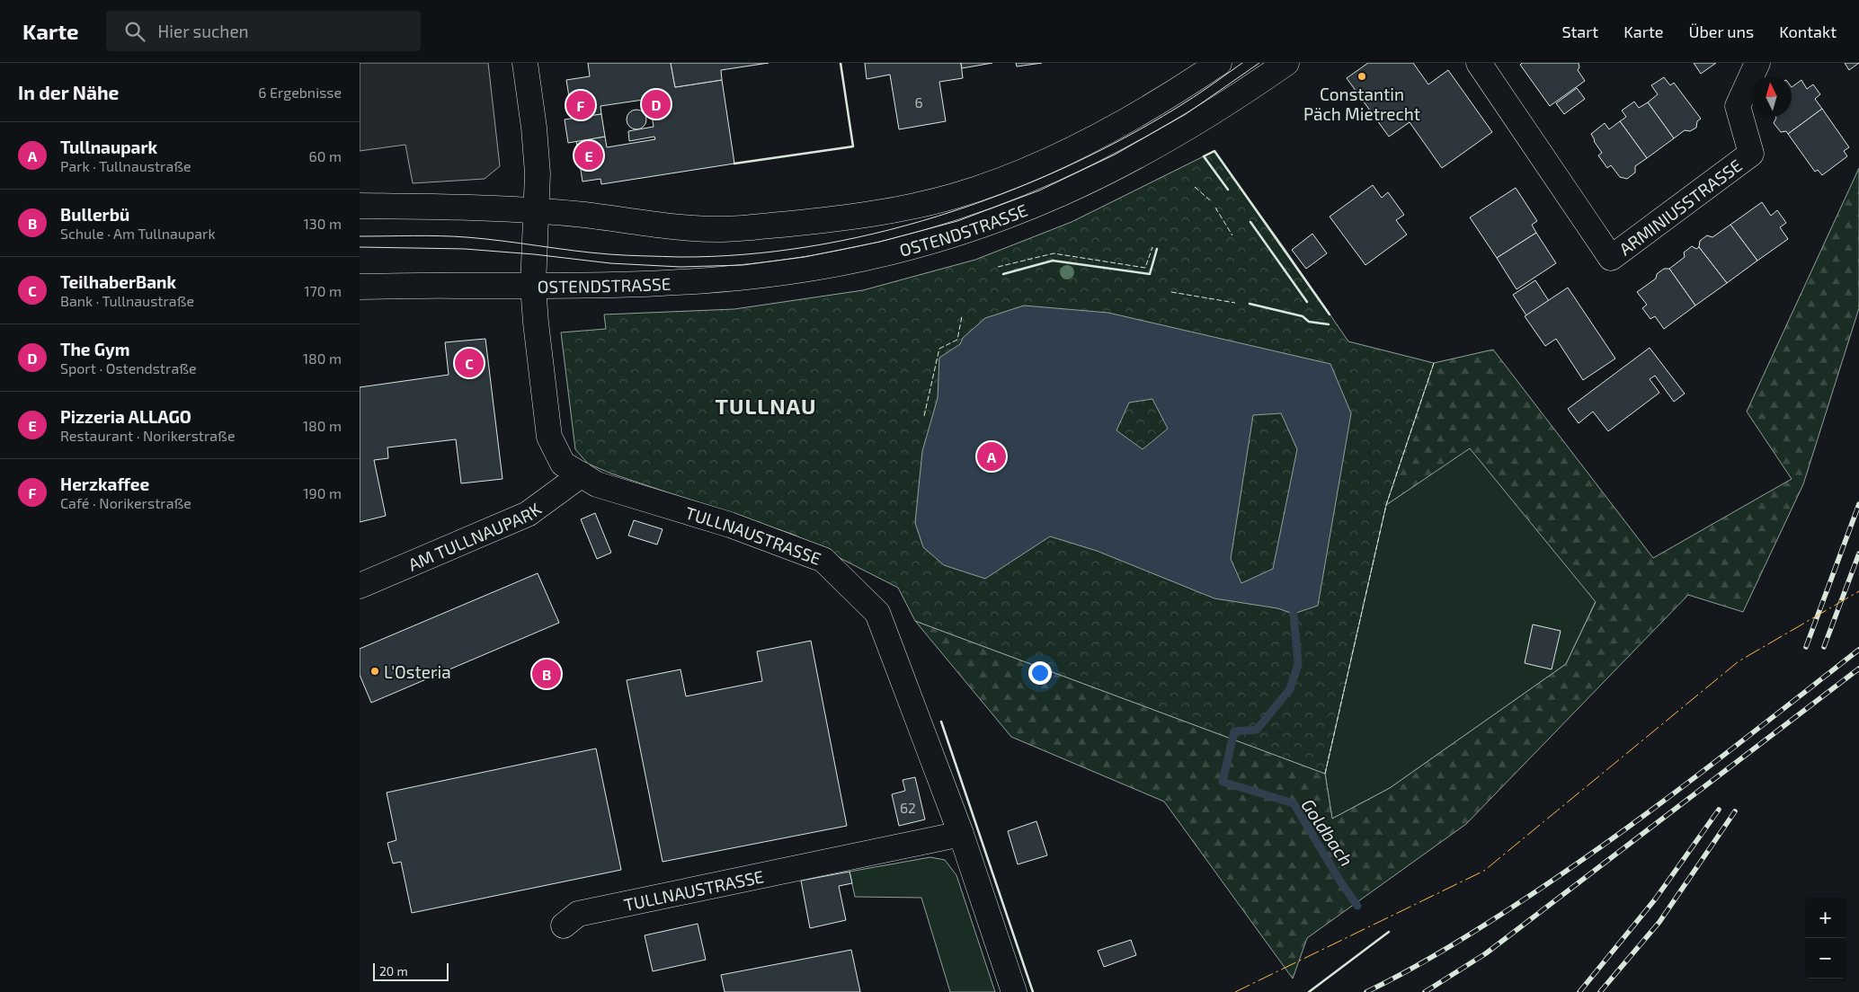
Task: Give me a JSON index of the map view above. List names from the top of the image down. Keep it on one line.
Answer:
{"streets":{"street":["ARMINIUSSTRASSE","OSTENDSTRASSE","AM TULLNAUPARK","TULLNAUSTRASSE"]},"crossings":[["OSTENDSTRASSE","TULLNAUSTRASSE"],["AM TULLNAUPARK","TULLNAUSTRASSE"]],"districts":["TULLNAU"],"water":["Goldbach"],"places":["Constantin Päch Mietrecht","L'Osteria"],"house_numbers":["6","62"],"scale_bar":"20 m","north":"top","page":{"header":"Karte","search":"Hier suchen","nav":["Start","Karte","Über uns","Kontakt"],"heading":["In der Nähe","6 Ergebnisse"],"pins":["D","F","E","C","A","B"],"list":[{"mark":"A","name":"Tullnaupark","note":"Park · Tullnaustraße","value":"60 m"},{"mark":"B","name":"Bullerbü","note":"Schule · Am Tullnaupark","value":"130 m"},{"mark":"C","name":"TeilhaberBank","note":"Bank · Tullnaustraße","value":"170 m"},{"mark":"D","name":"The Gym","note":"Sport · Ostendstraße","value":"180 m"},{"mark":"E","name":"Pizzeria ALLAGO","note":"Restaurant · Norikerstraße","value":"180 m"},{"mark":"F","name":"Herzkaffee","note":"Café · Norikerstraße","value":"190 m"}],"map_buttons":["+","−"],"scale":"20 m"}}
